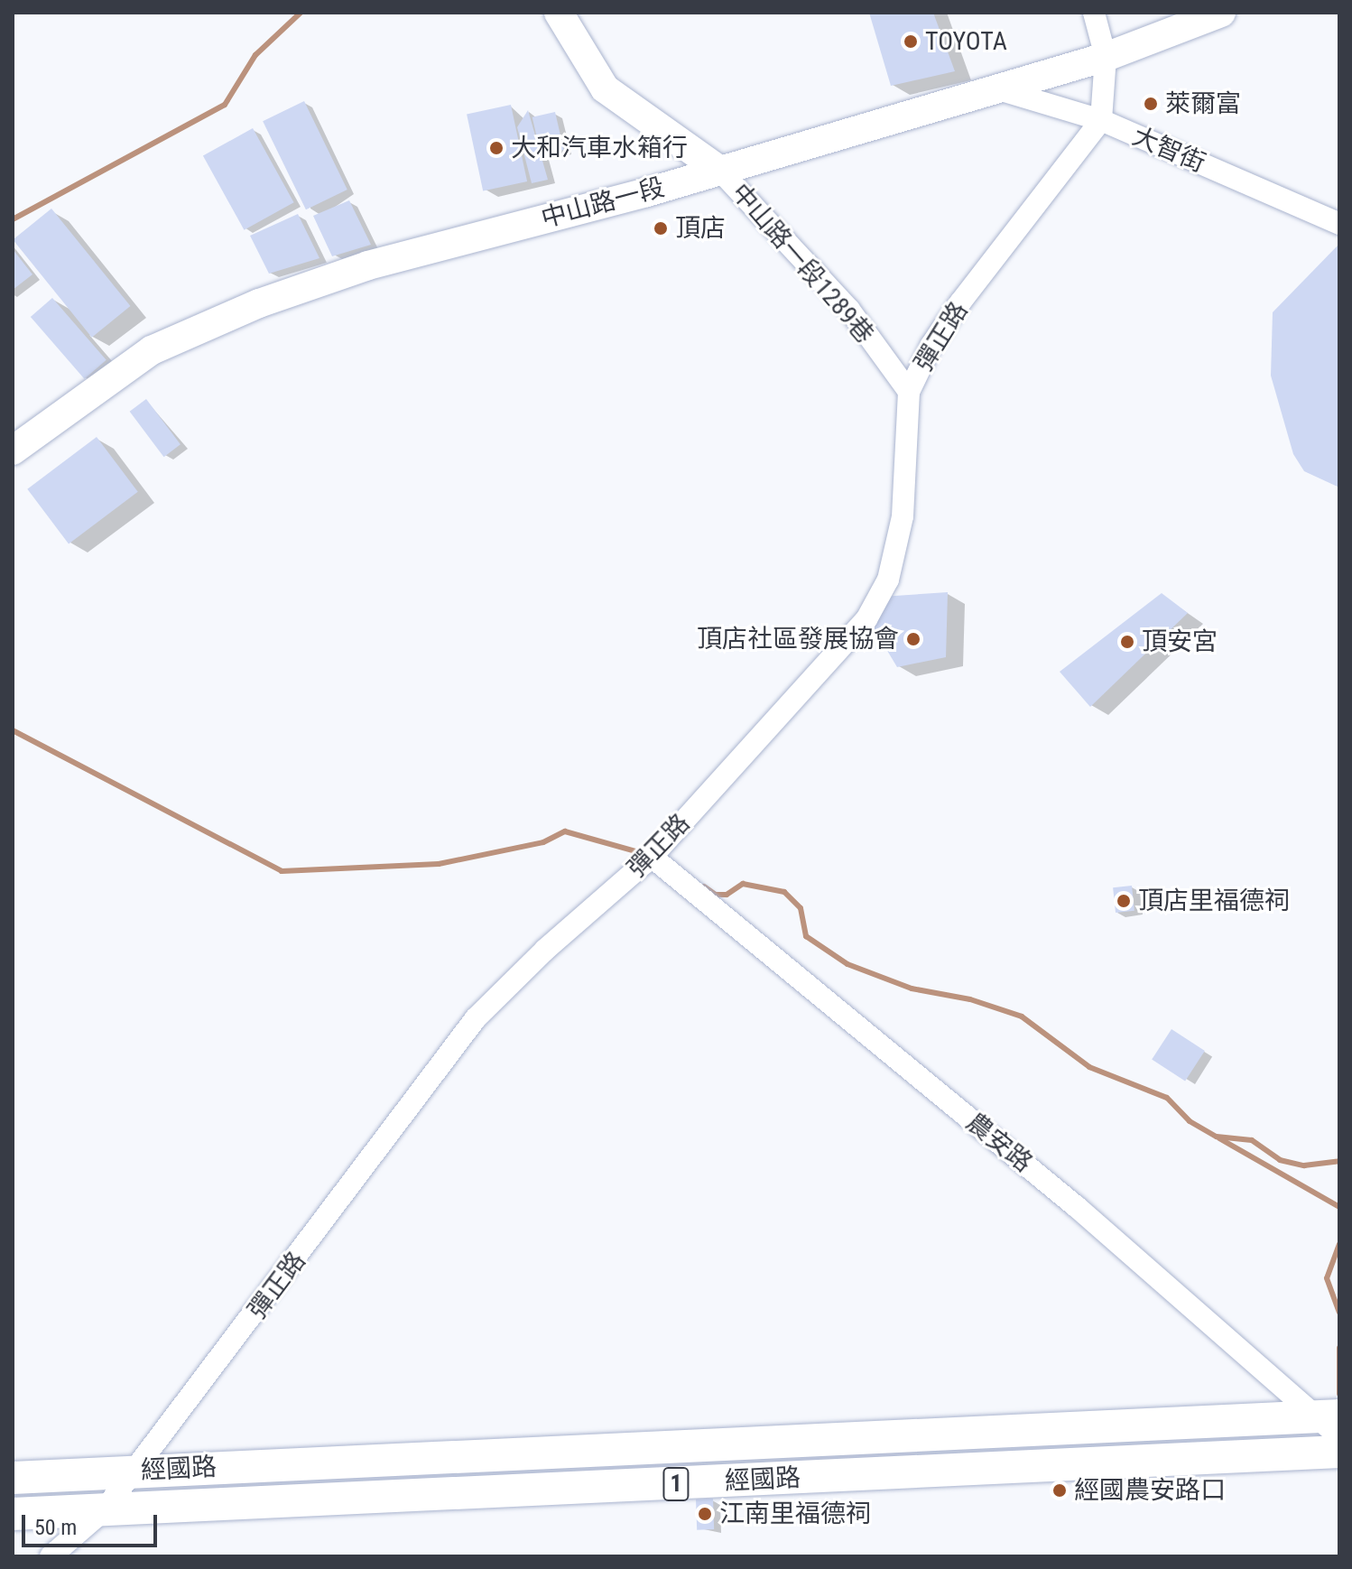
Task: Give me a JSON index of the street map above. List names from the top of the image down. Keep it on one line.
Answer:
{"streets":{"main road":["經國路","1"],"street":["大智街","中山路一段","中山路一段1289巷","彈正路","農安路"]},"crossings":[["大智街","中山路一段"],["大智街","彈正路"],["中山路一段","中山路一段1289巷"],["中山路一段1289巷","彈正路"],["彈正路","農安路"],["彈正路","經國路"],["農安路","經國路"]],"places":["TOYOTA","萊爾富","大和汽車水箱行","頂店","頂店社區發展協會","頂安宮","頂店里福德祠","經國農安路口","江南里福德祠"],"scale_bar":"50 m"}
